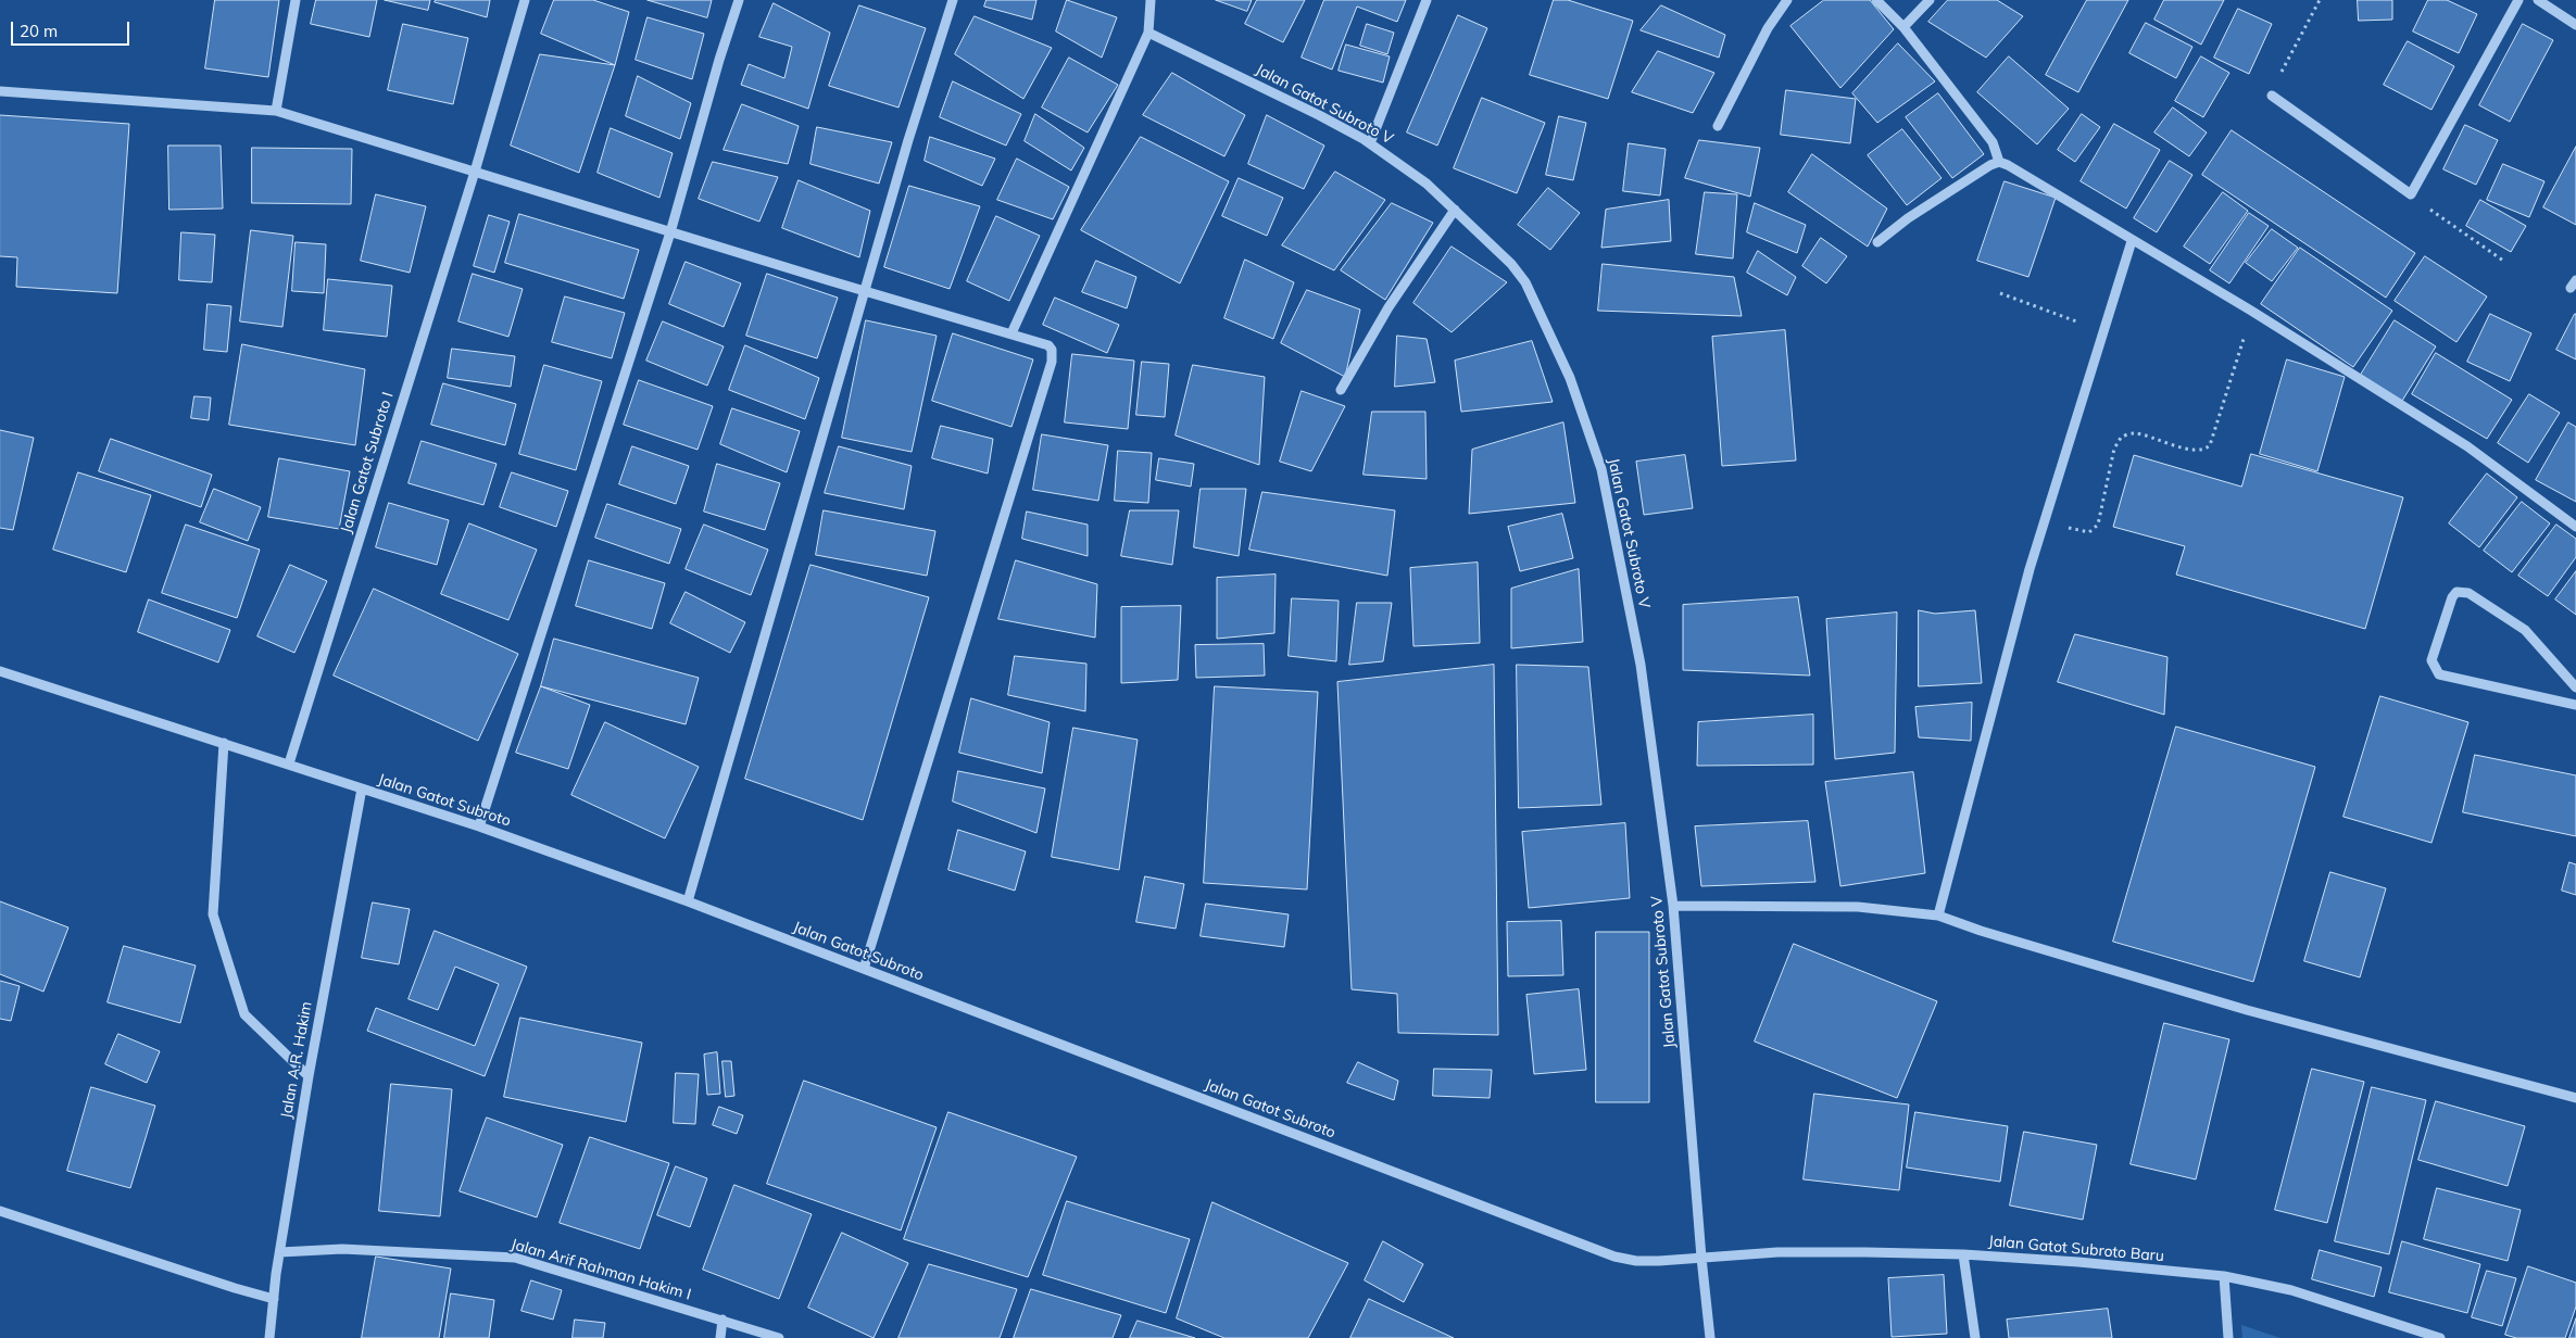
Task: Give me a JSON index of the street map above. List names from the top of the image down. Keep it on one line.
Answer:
{"streets":{"street":["Jalan Gatot Subroto V","Jalan Gatot Subroto I","Jalan Gatot Subroto","Jalan A.R. Hakim","Jalan Gatot Subroto Baru","Jalan Arif Rahman Hakim I"]},"crossings":[["Jalan Gatot Subroto V","Jalan Gatot Subroto"],["Jalan Gatot Subroto V","Jalan Gatot Subroto Baru"],["Jalan Gatot Subroto I","Jalan Gatot Subroto"],["Jalan Gatot Subroto","Jalan A.R. Hakim"],["Jalan Gatot Subroto","Jalan Gatot Subroto Baru"],["Jalan A.R. Hakim","Jalan Arif Rahman Hakim I"]],"scale_bar":"20 m"}
